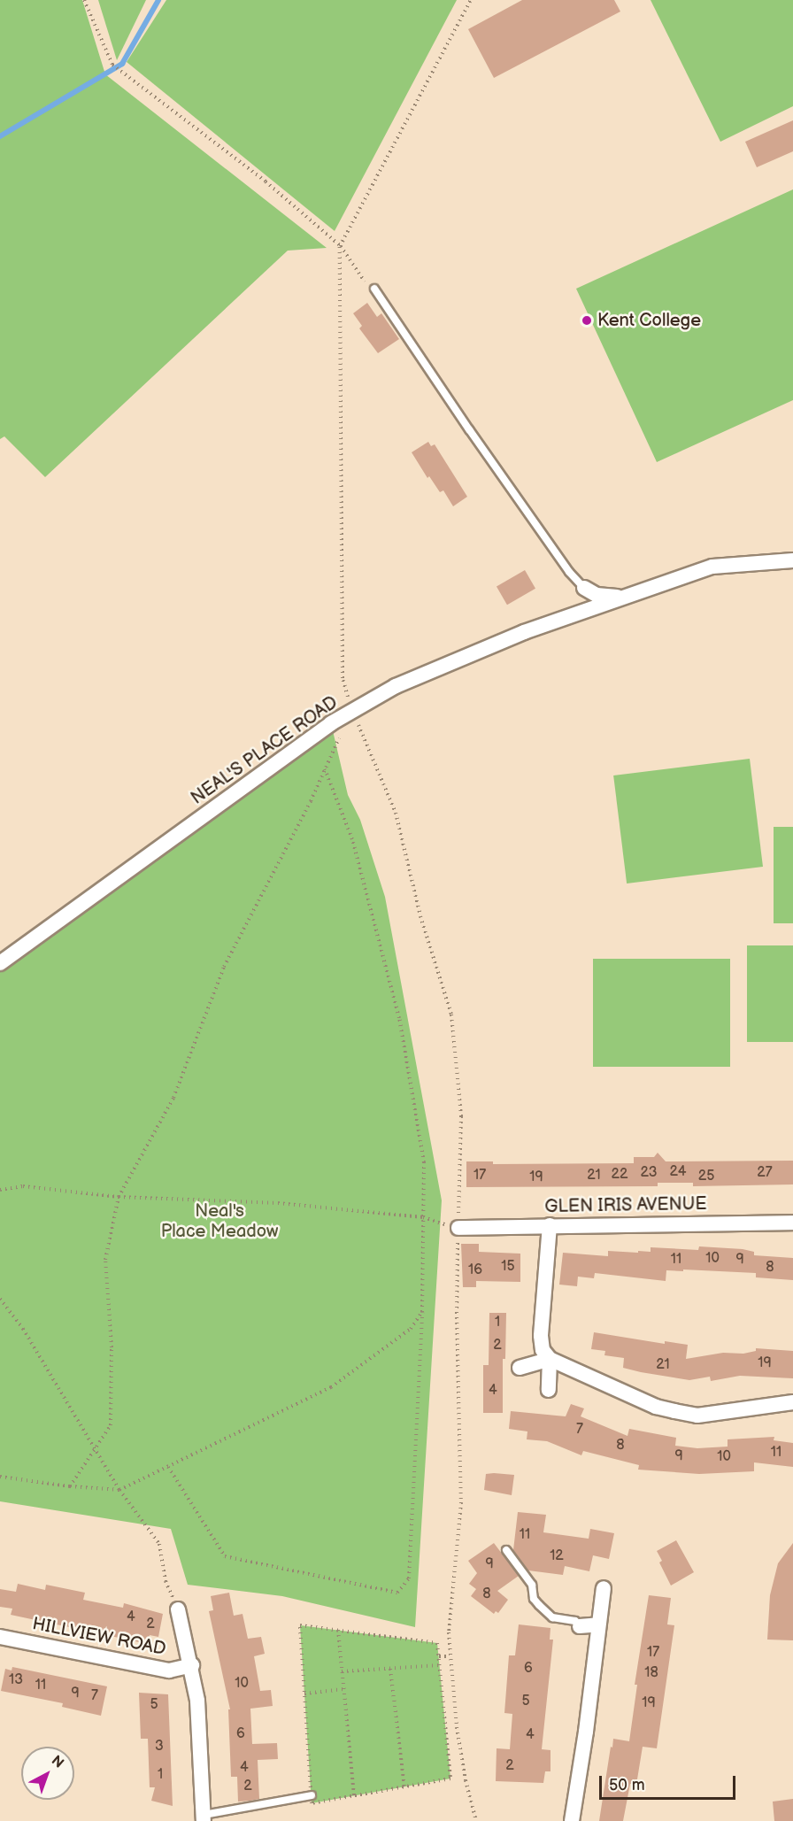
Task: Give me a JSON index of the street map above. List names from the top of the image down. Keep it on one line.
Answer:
{"streets":{"street":["NEAL'S PLACE ROAD","GLEN IRIS AVENUE","HILLVIEW ROAD"]},"parks":["Neal's Place Meadow"],"places":["Kent College"],"house_numbers":["24","23","27","22","17","21","25","19","10","11","9","15","8","16","1","2","19","21","4","7","8","11","9","10","11","12","9","8","4","2","17","6","18","13","10","11","9","7","5","19","5","6","4","3","2","4","1","2"],"scale_bar":"50 m","north":"top right"}
